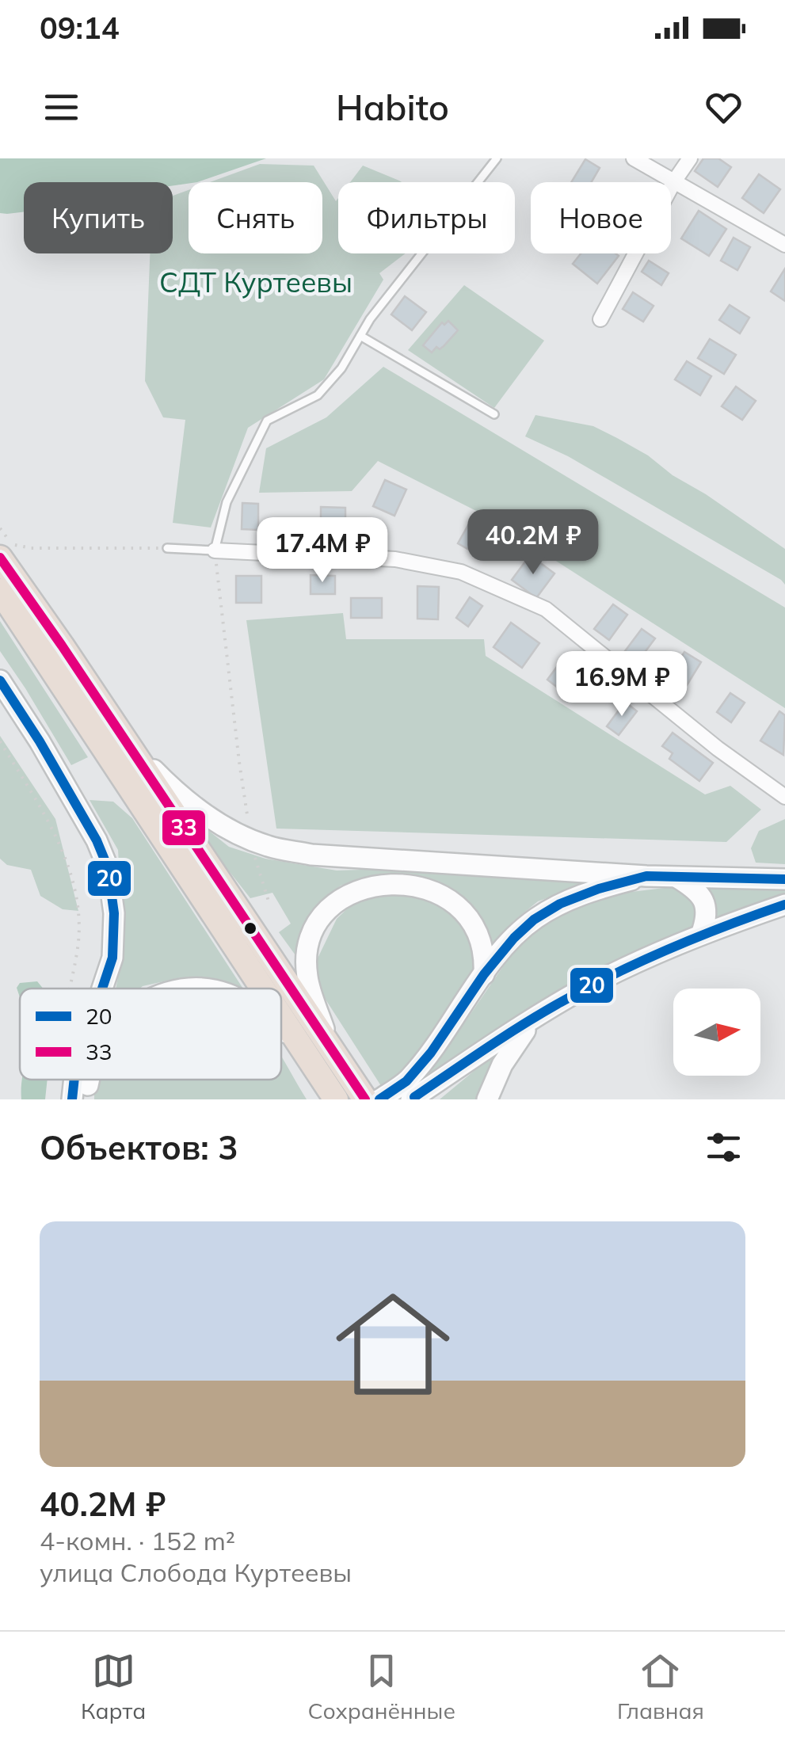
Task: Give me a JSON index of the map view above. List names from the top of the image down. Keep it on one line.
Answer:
{"parks":["СДТ Куртеевы"],"lines":["transit line 33","transit line 20"],"legend":["20","33"],"north":"right","page":{"status":"09:14","header":"Habito","chip":["Купить","Снять","Фильтры","Новое"],"price":["40.2M ₽","17.4M ₽","16.9M ₽"],"heading":"Объектов: 3","list":[{"name":"40.2M ₽","note":"4-комн. · 152 m² · улица Слобода Куртеевы"}],"tabs":["Карта","Сохранённые","Главная"]}}
